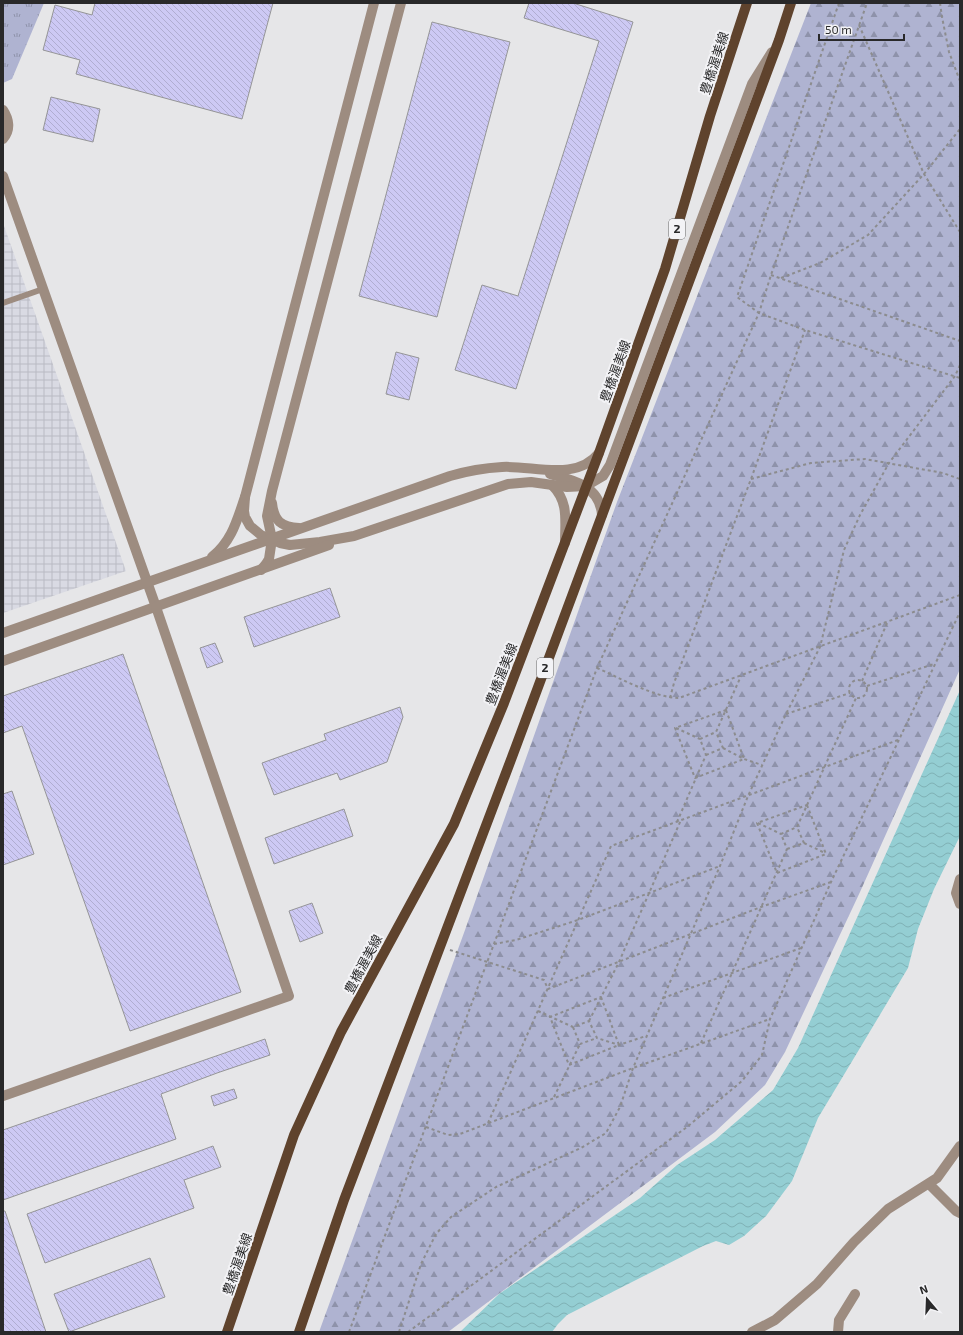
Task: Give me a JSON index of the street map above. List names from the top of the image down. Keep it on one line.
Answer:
{"streets":{"main road":["豊橋渥美線","2"]},"scale_bar":"50 m","north":"top"}
